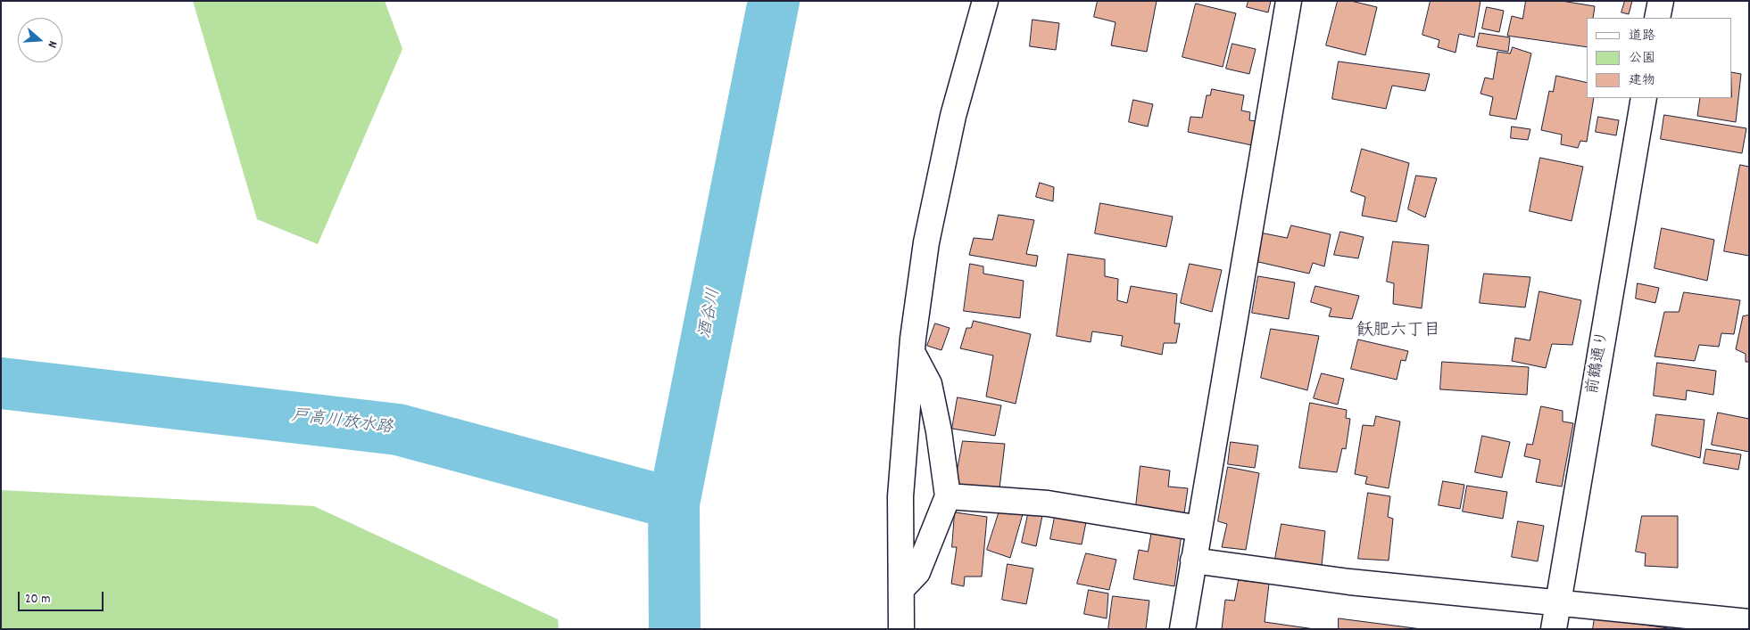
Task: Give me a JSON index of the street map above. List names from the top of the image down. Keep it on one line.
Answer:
{"streets":{"street":["前鶴通り"]},"districts":["飫肥六丁目"],"water":["酒谷川","戸高川放水路"],"legend":["道路","公園","建物"],"scale_bar":"20 m","north":"right"}
